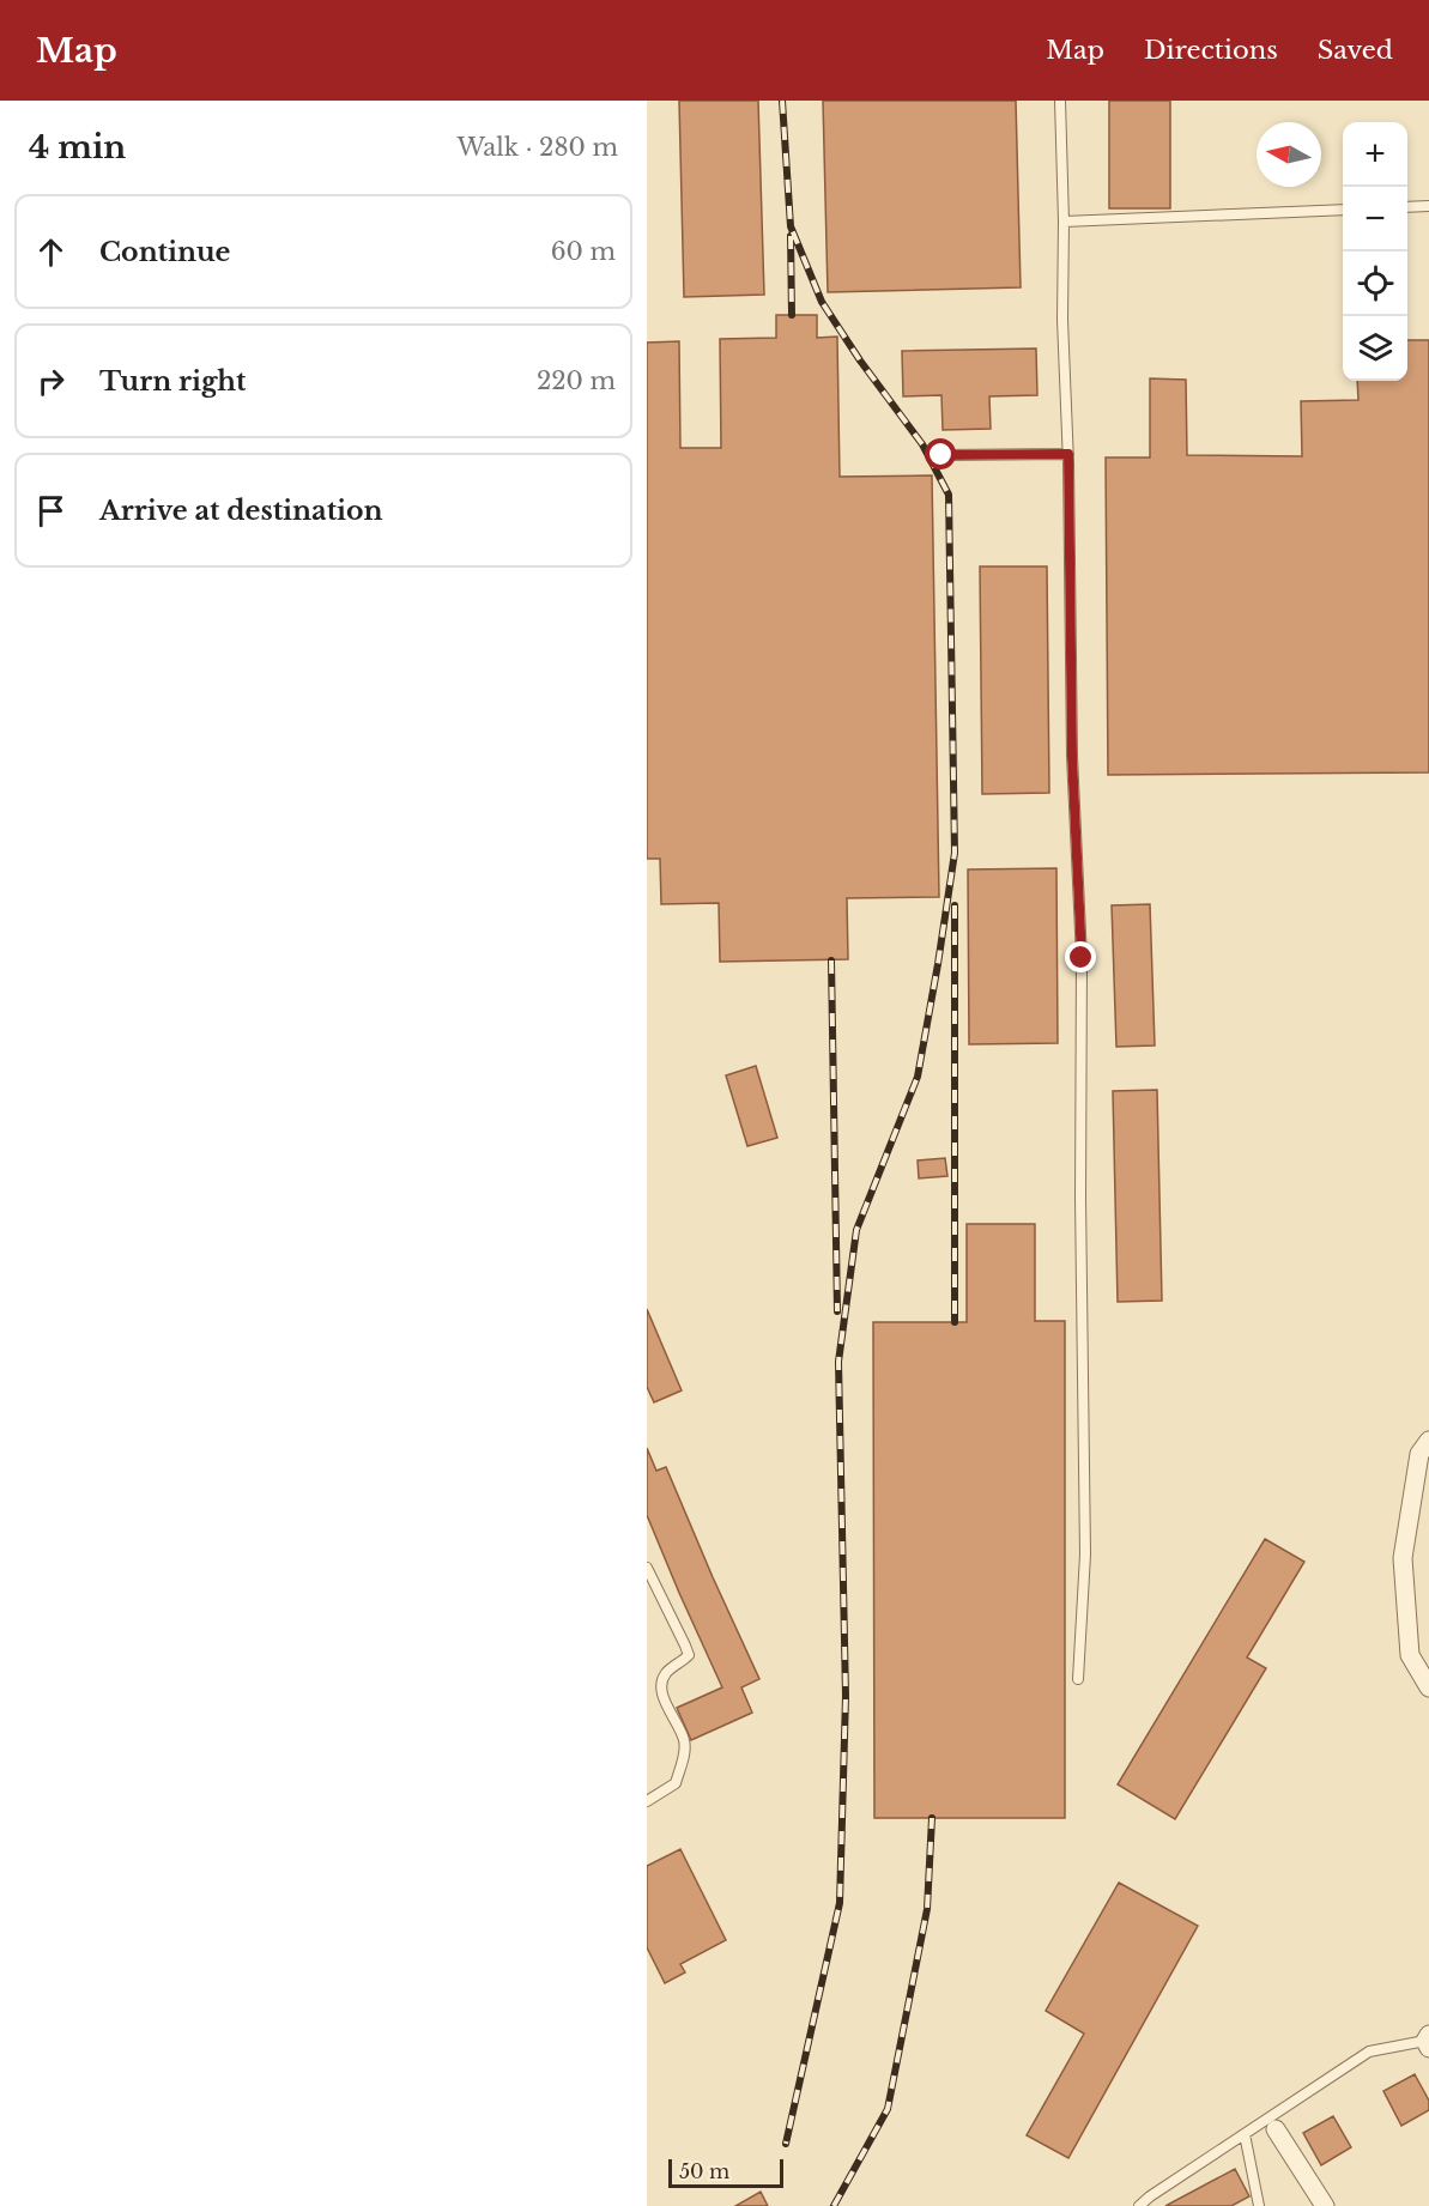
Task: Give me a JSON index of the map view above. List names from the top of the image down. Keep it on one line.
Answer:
{"scale_bar":"50 m","north":"left","page":{"header":"Map","nav":["Map","Directions","Saved"],"heading":["4 min","Walk · 280 m"],"map_buttons":["+","−"],"list":[["Continue","60 m"],["Turn right","220 m"],"Arrive at destination"],"scale":"50 m"}}
